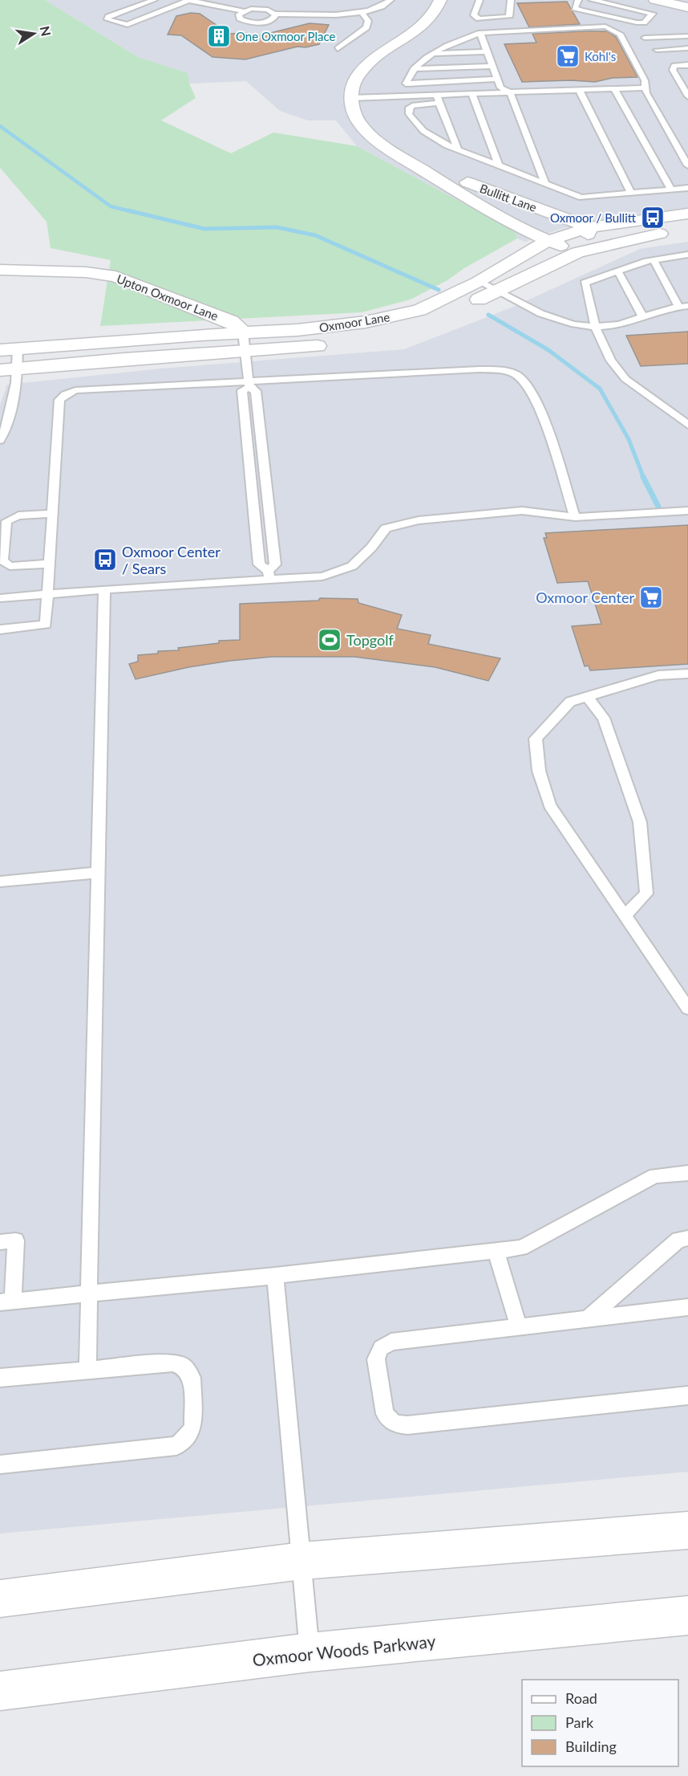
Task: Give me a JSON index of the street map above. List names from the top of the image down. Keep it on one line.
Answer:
{"streets":{"street":["Bullitt Lane","Upton Oxmoor Lane","Oxmoor Lane","Oxmoor Woods Parkway"]},"crossings":[["Bullitt Lane","Oxmoor Lane"],["Upton Oxmoor Lane","Oxmoor Lane"]],"places":{"building":["One Oxmoor Place"],"supermarket":["Kohl's","Oxmoor Center"],"bus stop":["Oxmoor / Bullitt","Oxmoor Center / Sears"],"sports":["Topgolf"]},"legend":["Road","Park","Building"],"north":"right"}
